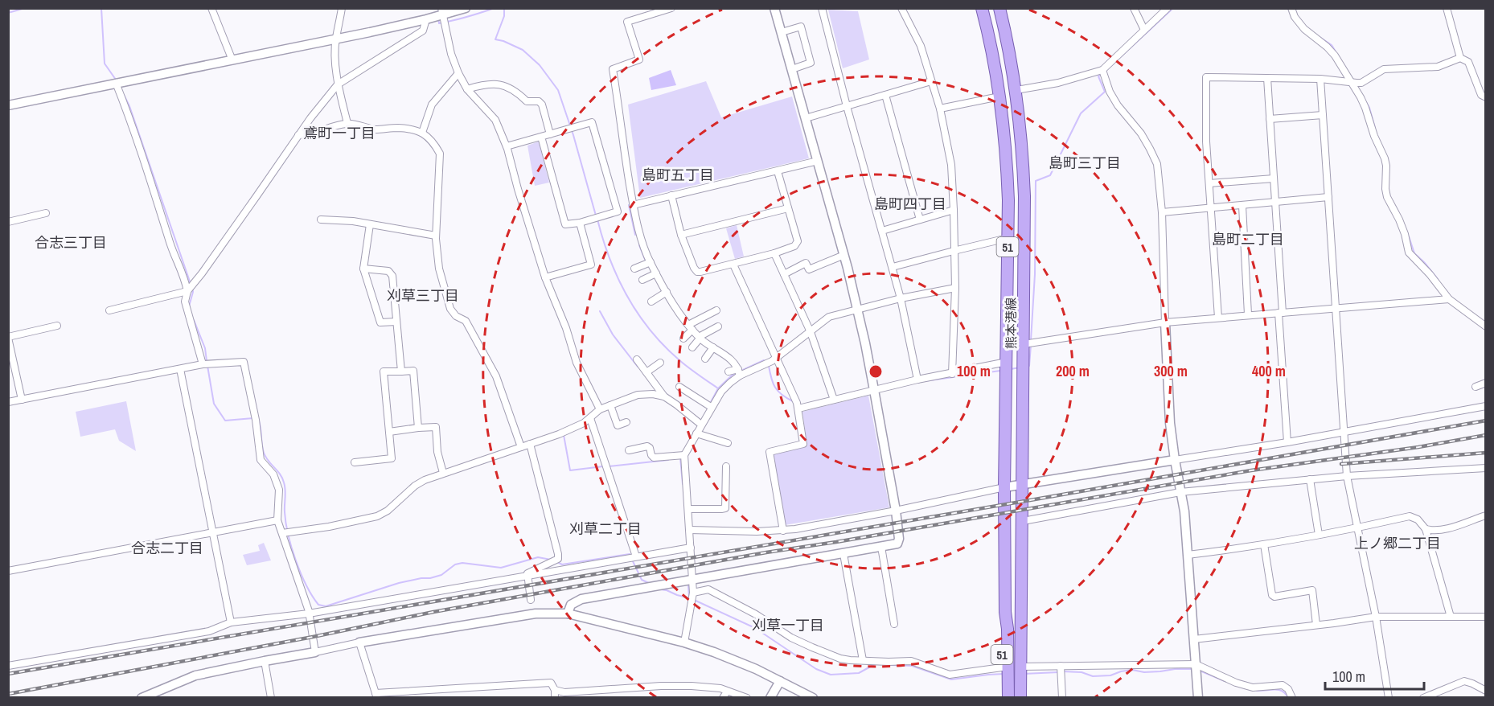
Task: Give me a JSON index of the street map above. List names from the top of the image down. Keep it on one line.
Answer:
{"streets":{"main road":["51","熊本港線"]},"districts":["鳶町一丁目","島町三丁目","島町五丁目","島町四丁目","島町二丁目","合志三丁目","刈草三丁目","刈草二丁目","上ノ郷二丁目","合志二丁目","刈草一丁目"],"scale_bar":"100 m","rings":["100 m","200 m","300 m","400 m"]}
